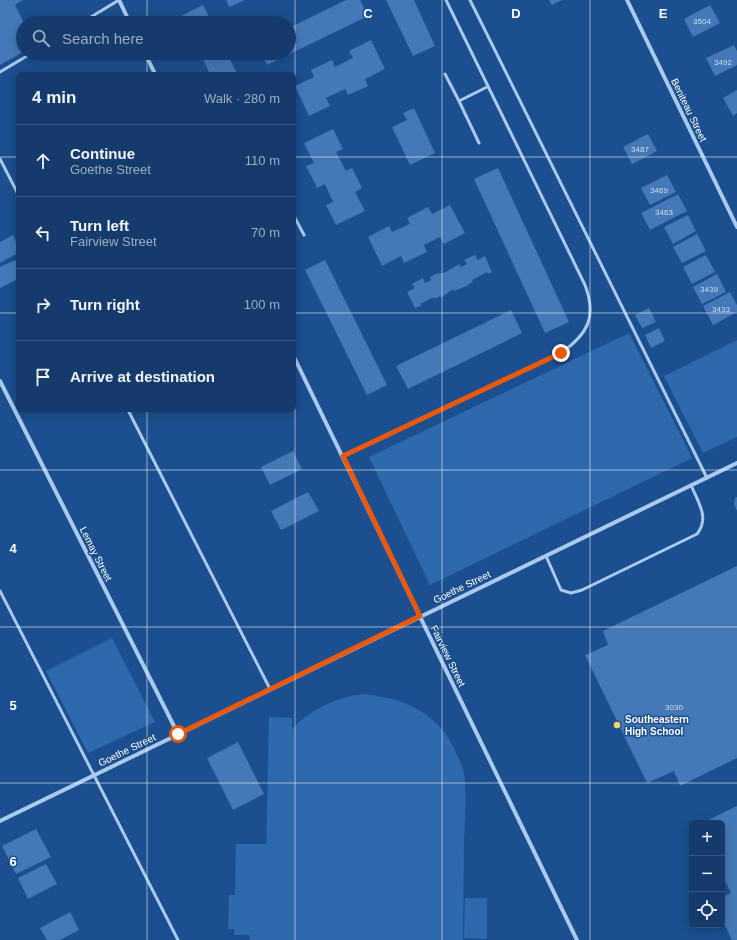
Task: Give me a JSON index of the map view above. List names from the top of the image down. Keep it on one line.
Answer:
{"streets":{"street":["Beniteau Street","Lemay Street","Goethe Street","Fairview Street"]},"crossings":[["Lemay Street","Goethe Street"],["Goethe Street","Fairview Street"]],"places":["Southeastern High School"],"house_numbers":["3504","3492","3487","3469","3463","3439","3433","3030"],"page":{"search":"Search here","heading":["4 min","Walk · 280 m"],"list":[["Continue","Goethe Street","110 m"],["Turn left","Fairview Street","70 m"],["Turn right","100 m"],"Arrive at destination"],"map_buttons":["+","−"]},"grid":{"columns":["C","D","E"],"rows":["4","5","6"]}}
